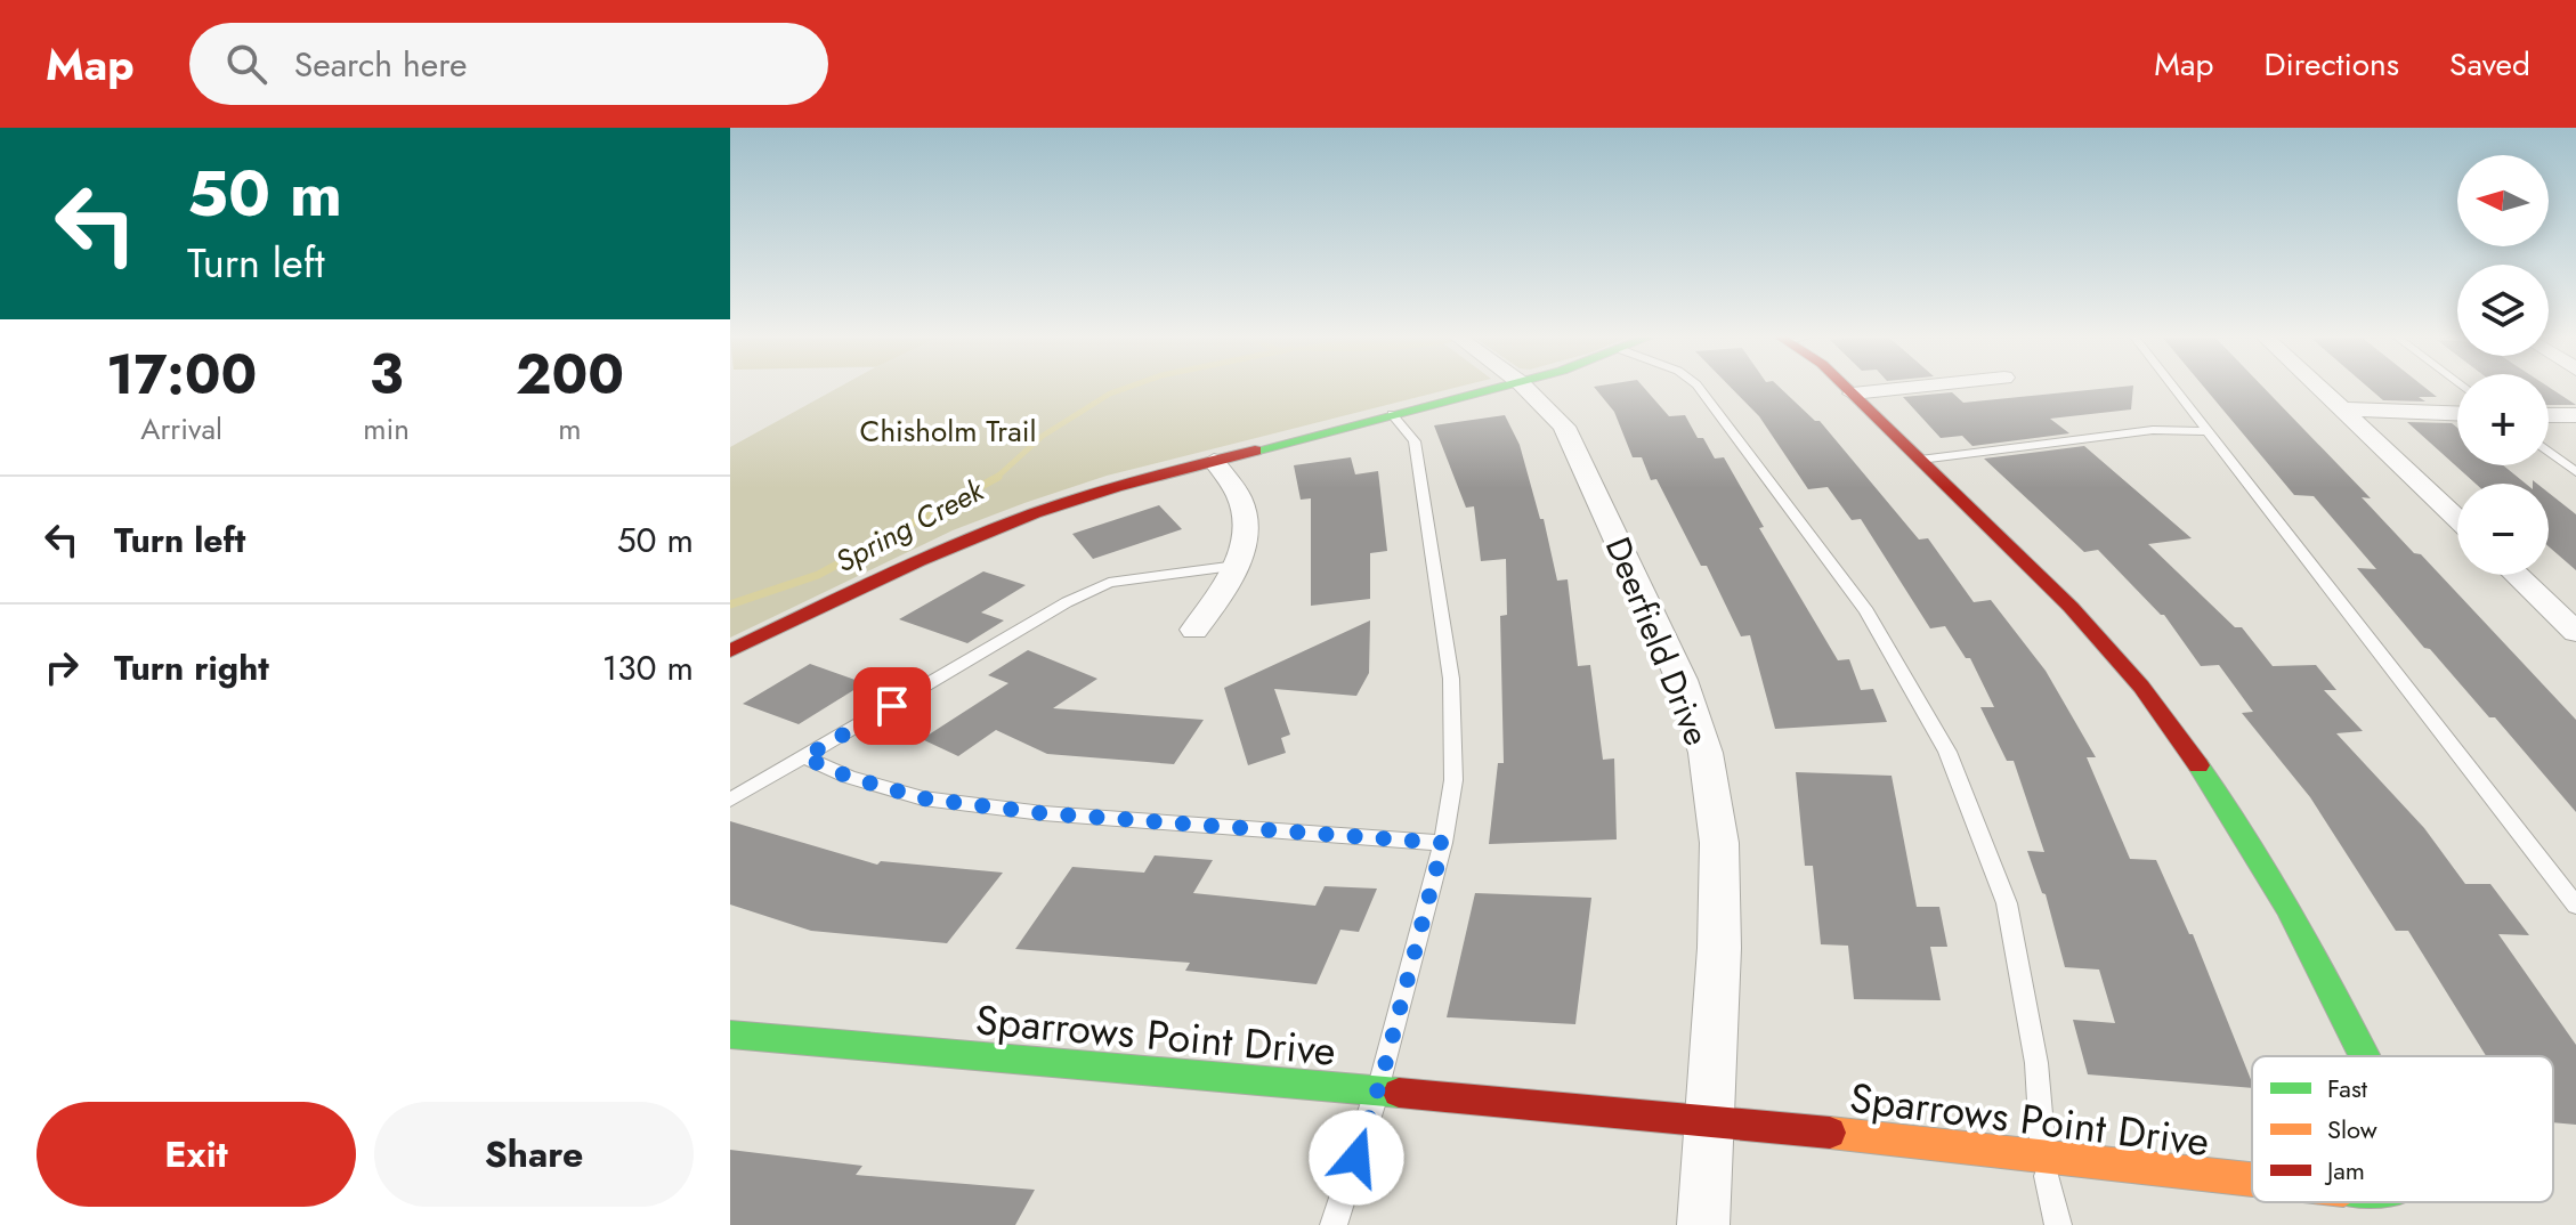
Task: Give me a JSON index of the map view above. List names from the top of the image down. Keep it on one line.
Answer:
{"streets":{"street":["Deerfield Drive","Sparrows Point Drive"]},"crossings":[["Deerfield Drive","Sparrows Point Drive"]],"water":["Spring Creek"],"parks":["Chisholm Trail"],"legend":["Fast","Slow","Jam"],"north":"left","page":{"header":"Map","search":"Search here","nav":["Map","Directions","Saved"],"turn":["50 m","Turn left"],"map_buttons":["+","−"],"eta":["17:00","Arrival","3","min","200","m"],"list":[{"name":"Turn left","value":"50 m"},{"name":"Turn right","value":"130 m"}],"buttons":["Exit","Share"]}}
